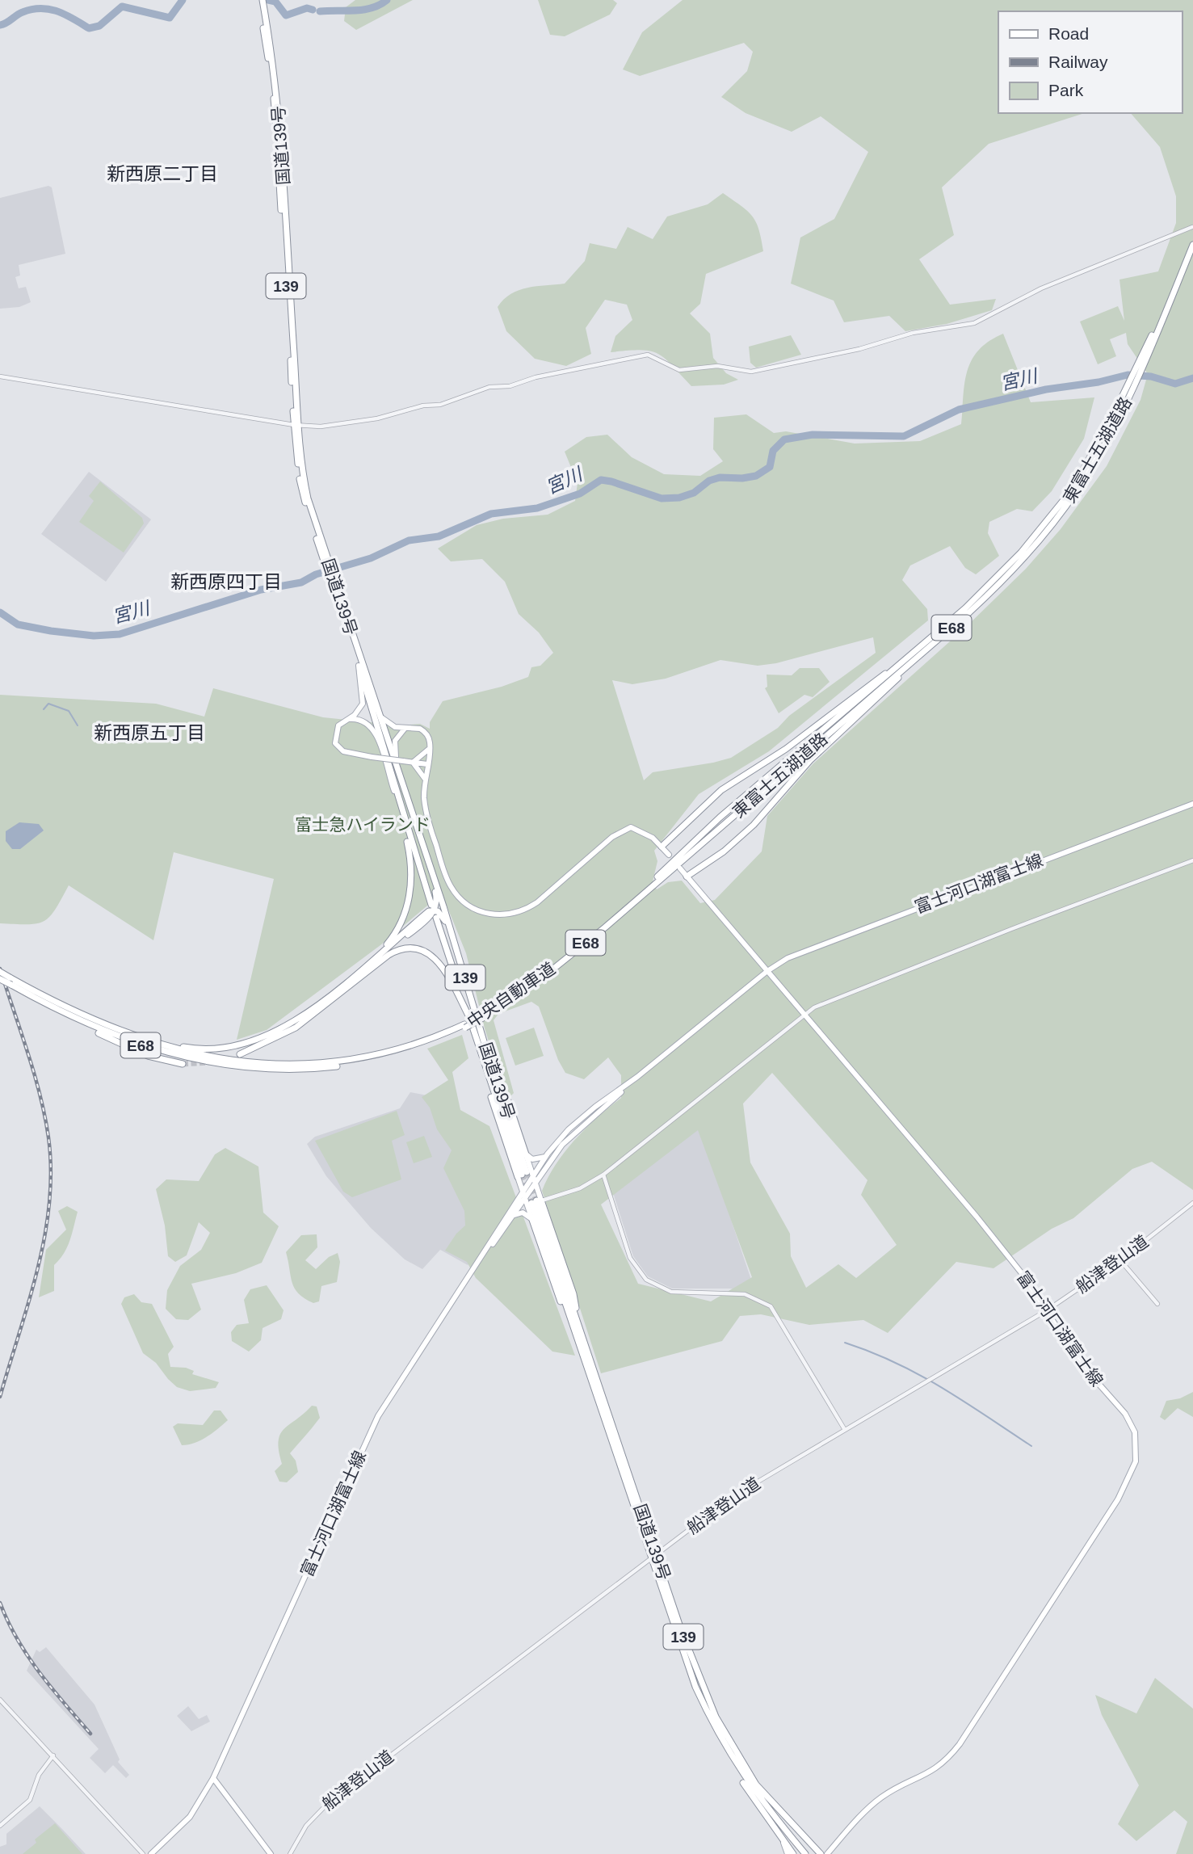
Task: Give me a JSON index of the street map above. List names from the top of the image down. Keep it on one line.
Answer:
{"streets":{"highway":["国道139号","139","東富士五湖道路","E68","中央自動車道"],"main road":["富士河口湖富士線"],"street":["船津登山道"]},"crossings":[["国道139号","富士河口湖富士線"],["国道139号","船津登山道"],["東富士五湖道路","E68"],["東富士五湖道路","中央自動車道"],["富士河口湖富士線","船津登山道"]],"districts":["新西原二丁目","新西原四丁目","新西原五丁目"],"water":["宮川"],"parks":["富士急ハイランド"],"legend":["Road","Railway","Park"]}
